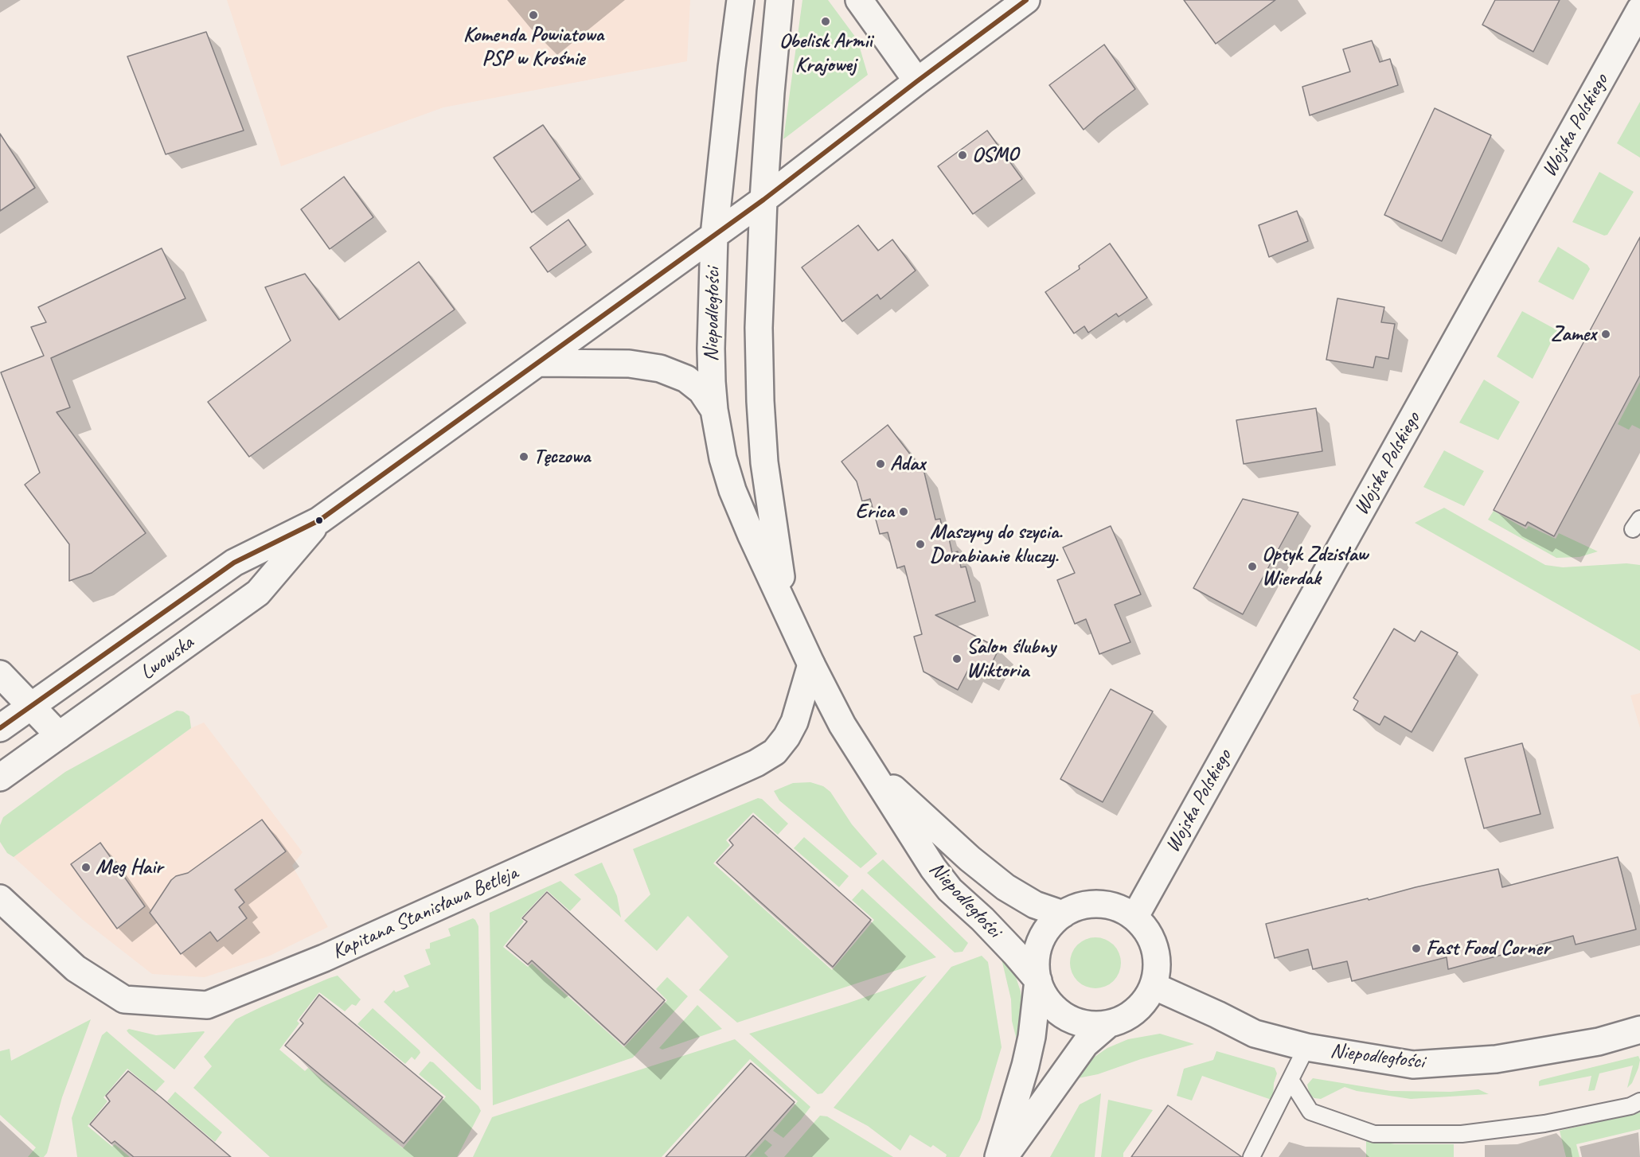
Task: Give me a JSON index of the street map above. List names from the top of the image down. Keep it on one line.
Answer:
{"streets":{"main road":["Wojska Polskiego","Niepodległości","Lwowska","Kapitana Stanisława Betleja"]},"crossings":[["Wojska Polskiego","Niepodległości"],["Niepodległości","Lwowska"],["Niepodległości","Kapitana Stanisława Betleja"]],"places":["Komenda Powiatowa PSP w Krośnie","Obelisk Armii Krajowej","OSMO","Zamex","Tęczowa","Adax","Erica","Maszyny do szycia. Dorabianie kluczy.","Optyk Zdzisław Wierdak","Salon ślubny Wiktoria","Meg Hair","Fast Food Corner"]}
